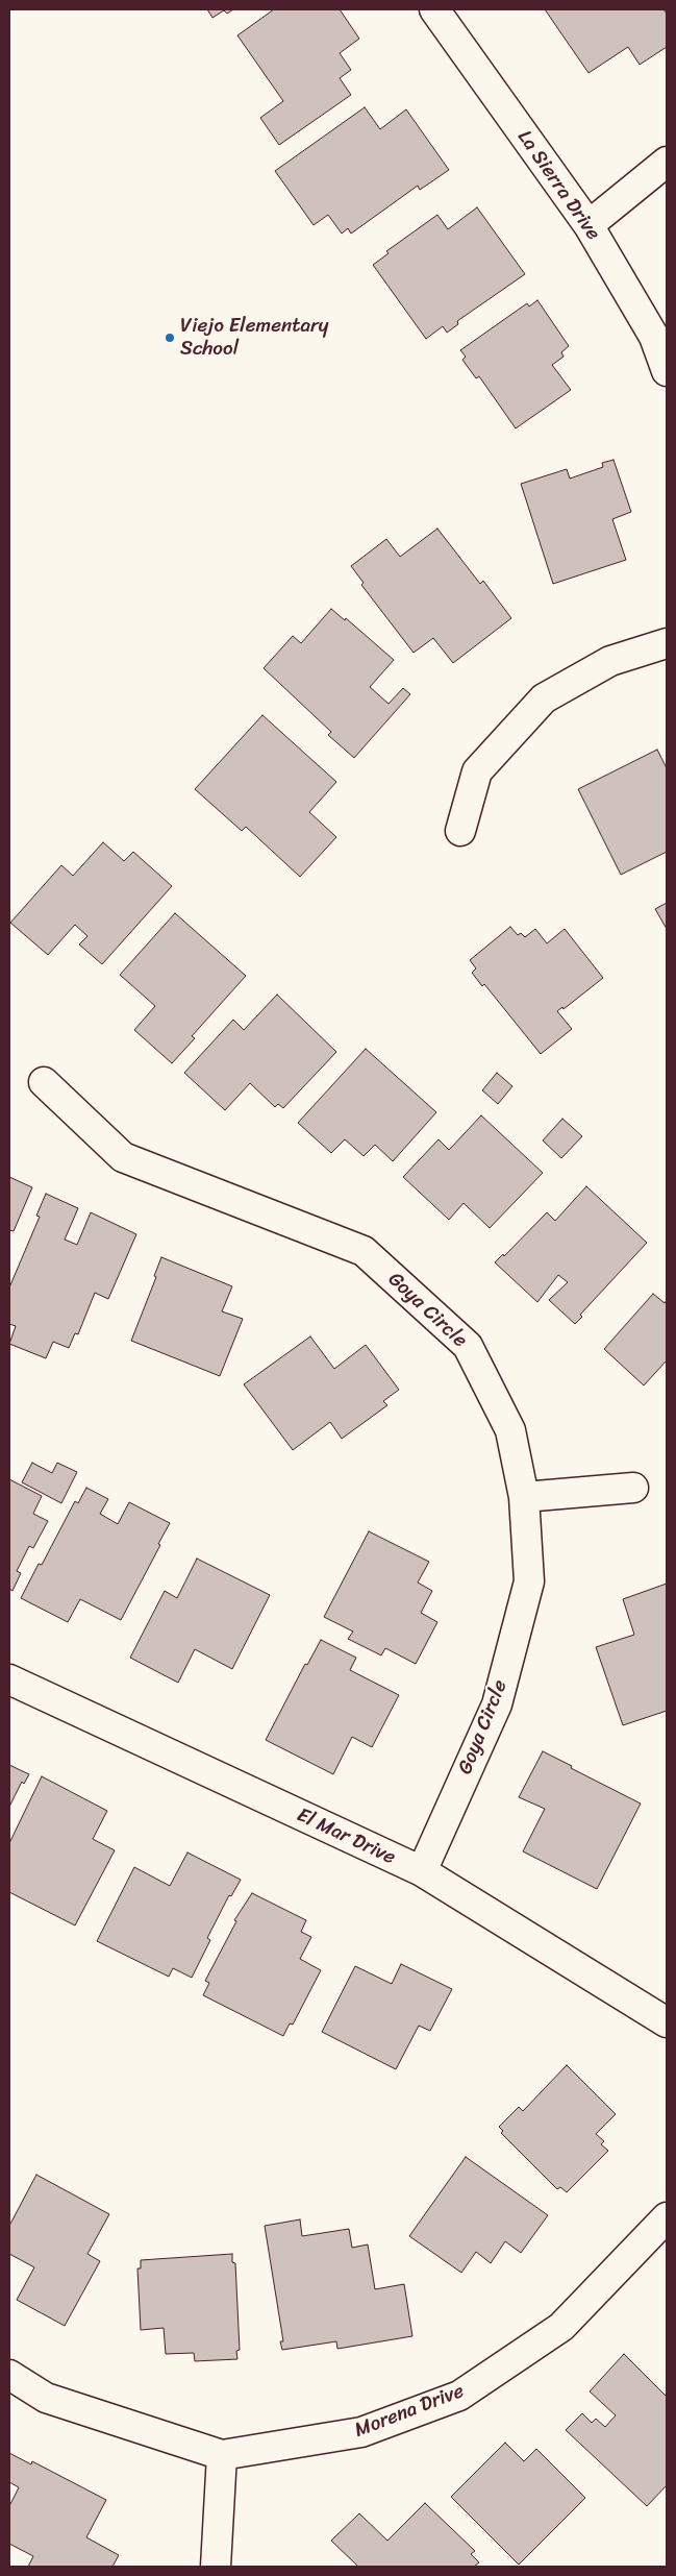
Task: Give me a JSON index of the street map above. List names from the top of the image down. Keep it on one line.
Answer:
{"streets":{"street":["La Sierra Drive","Goya Circle","El Mar Drive","Morena Drive"]},"crossings":[["Goya Circle","El Mar Drive"]],"places":["Viejo Elementary School"]}
